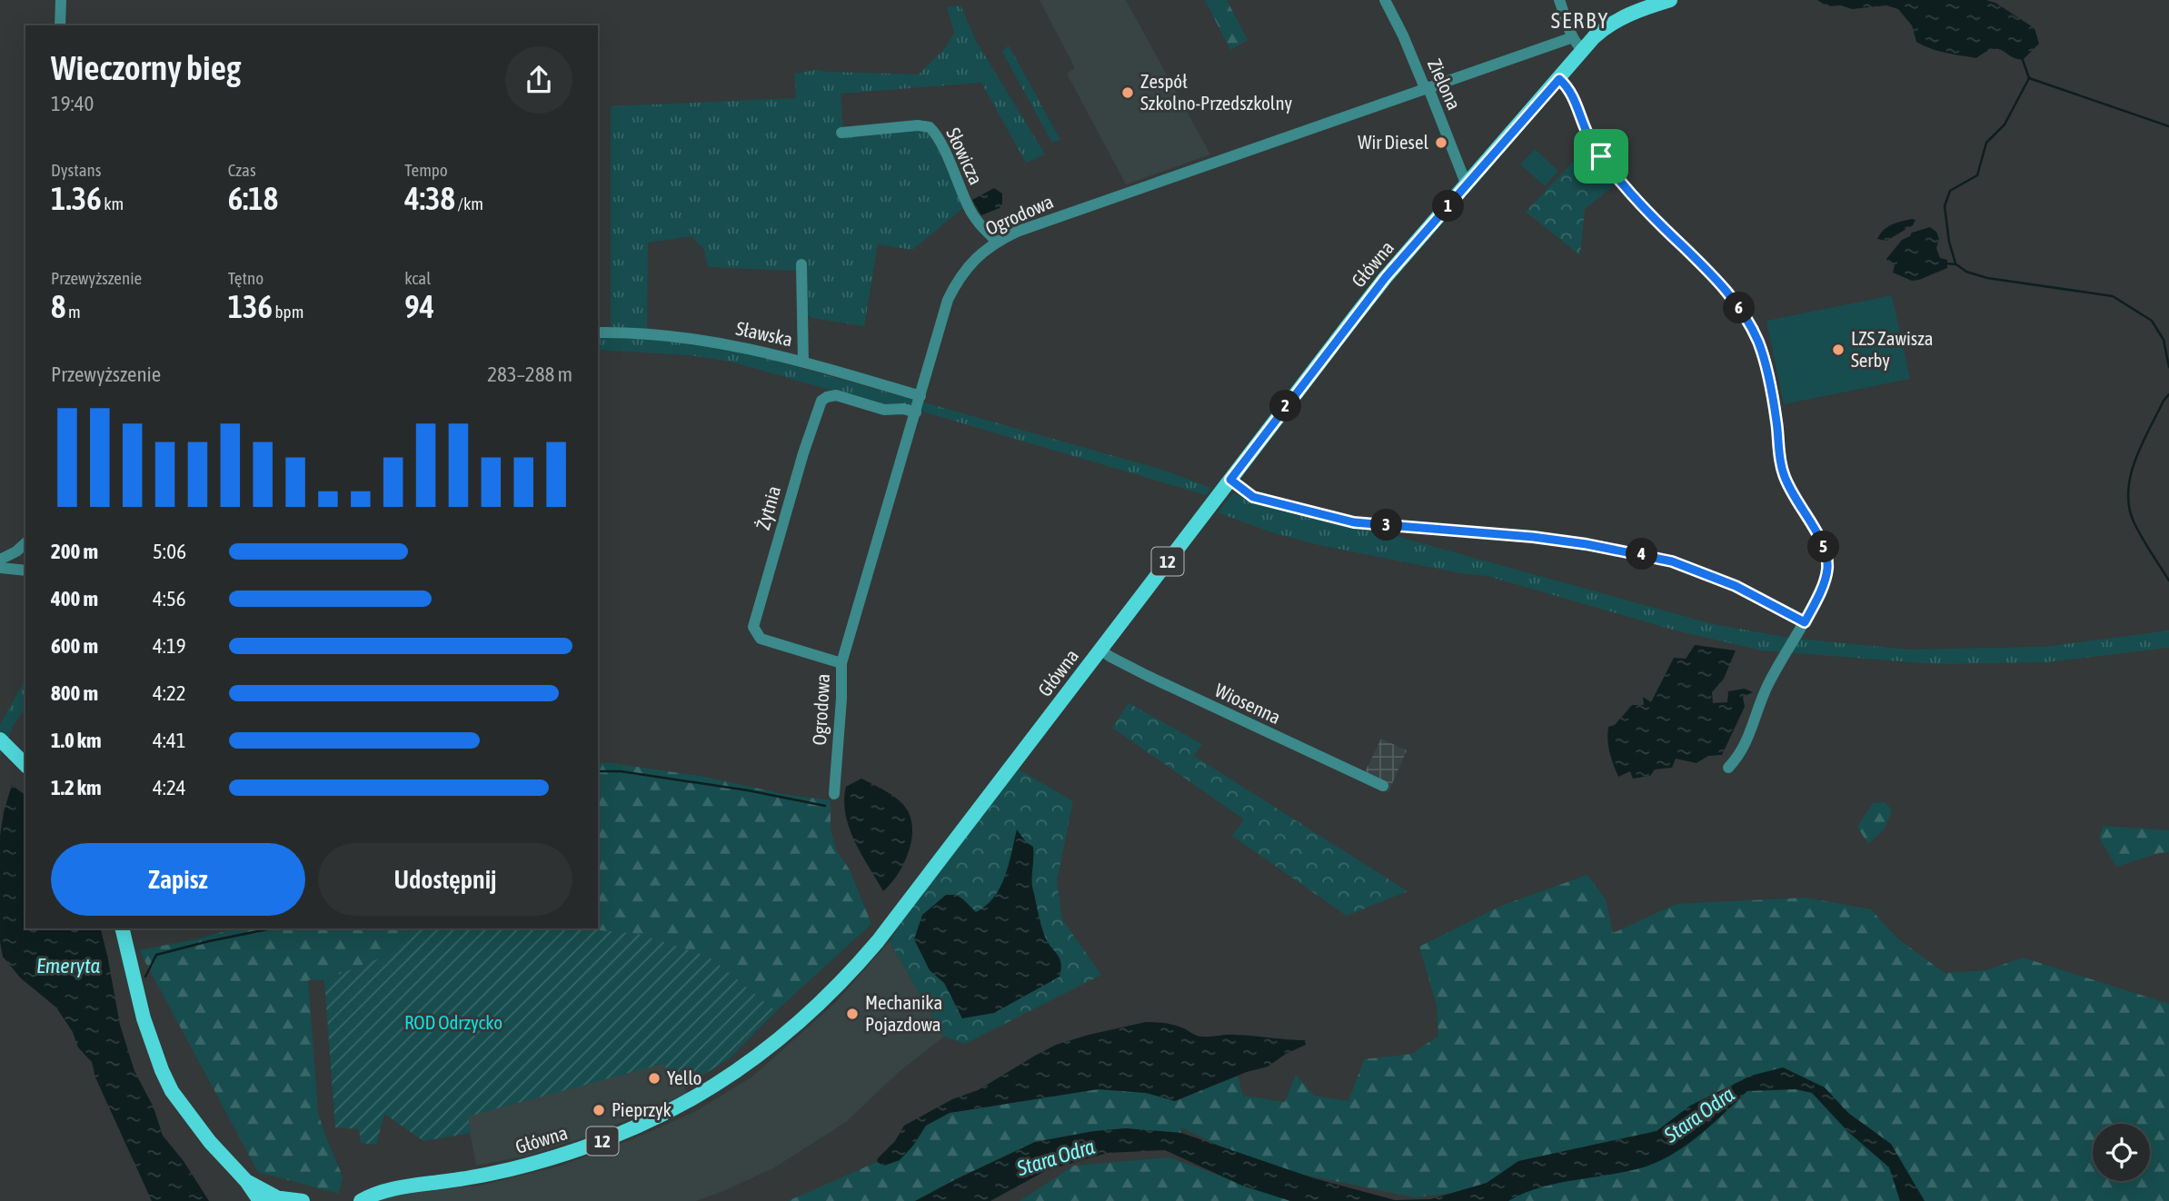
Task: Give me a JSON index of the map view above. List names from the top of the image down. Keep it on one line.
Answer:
{"streets":{"main road":["Główna","12"],"street":["Zielona","Słowicza","Ogrodowa","Sławska","Żytnia","Wiosenna"]},"crossings":[["Zielona","Ogrodowa"],["Zielona","Główna"],["Słowicza","Ogrodowa"],["Ogrodowa","Sławska"],["Ogrodowa","Żytnia"],["Główna","Wiosenna"]],"districts":["SERBY"],"water":["Emeryta","Stara Odra"],"parks":["ROD Odrzycko"],"places":["Zespół Szkolno-Przedszkolny","Wir Diesel","LZS Zawisza Serby","Mechanika Pojazdowa","Yello","Pieprzyk"],"page":{"heading":["Wieczorny bieg","19:40"],"stats":[["Dystans","1.36 km"],["Czas","6:18"],["Tempo","4:38 /km"],["Przewyższenie","8 m"],["Tętno","136 bpm"],["kcal","94"]],"pins":["1","6","2","3","5","4"],"chart":["Przewyższenie","283–288 m"],"list":[{"name":"200 m","note":"5:06"},{"name":"400 m","note":"4:56"},{"name":"600 m","note":"4:19"},{"name":"800 m","note":"4:22"},{"name":"1.0 km","note":"4:41"},{"name":"1.2 km","note":"4:24"}],"buttons":["Zapisz","Udostępnij"]}}
